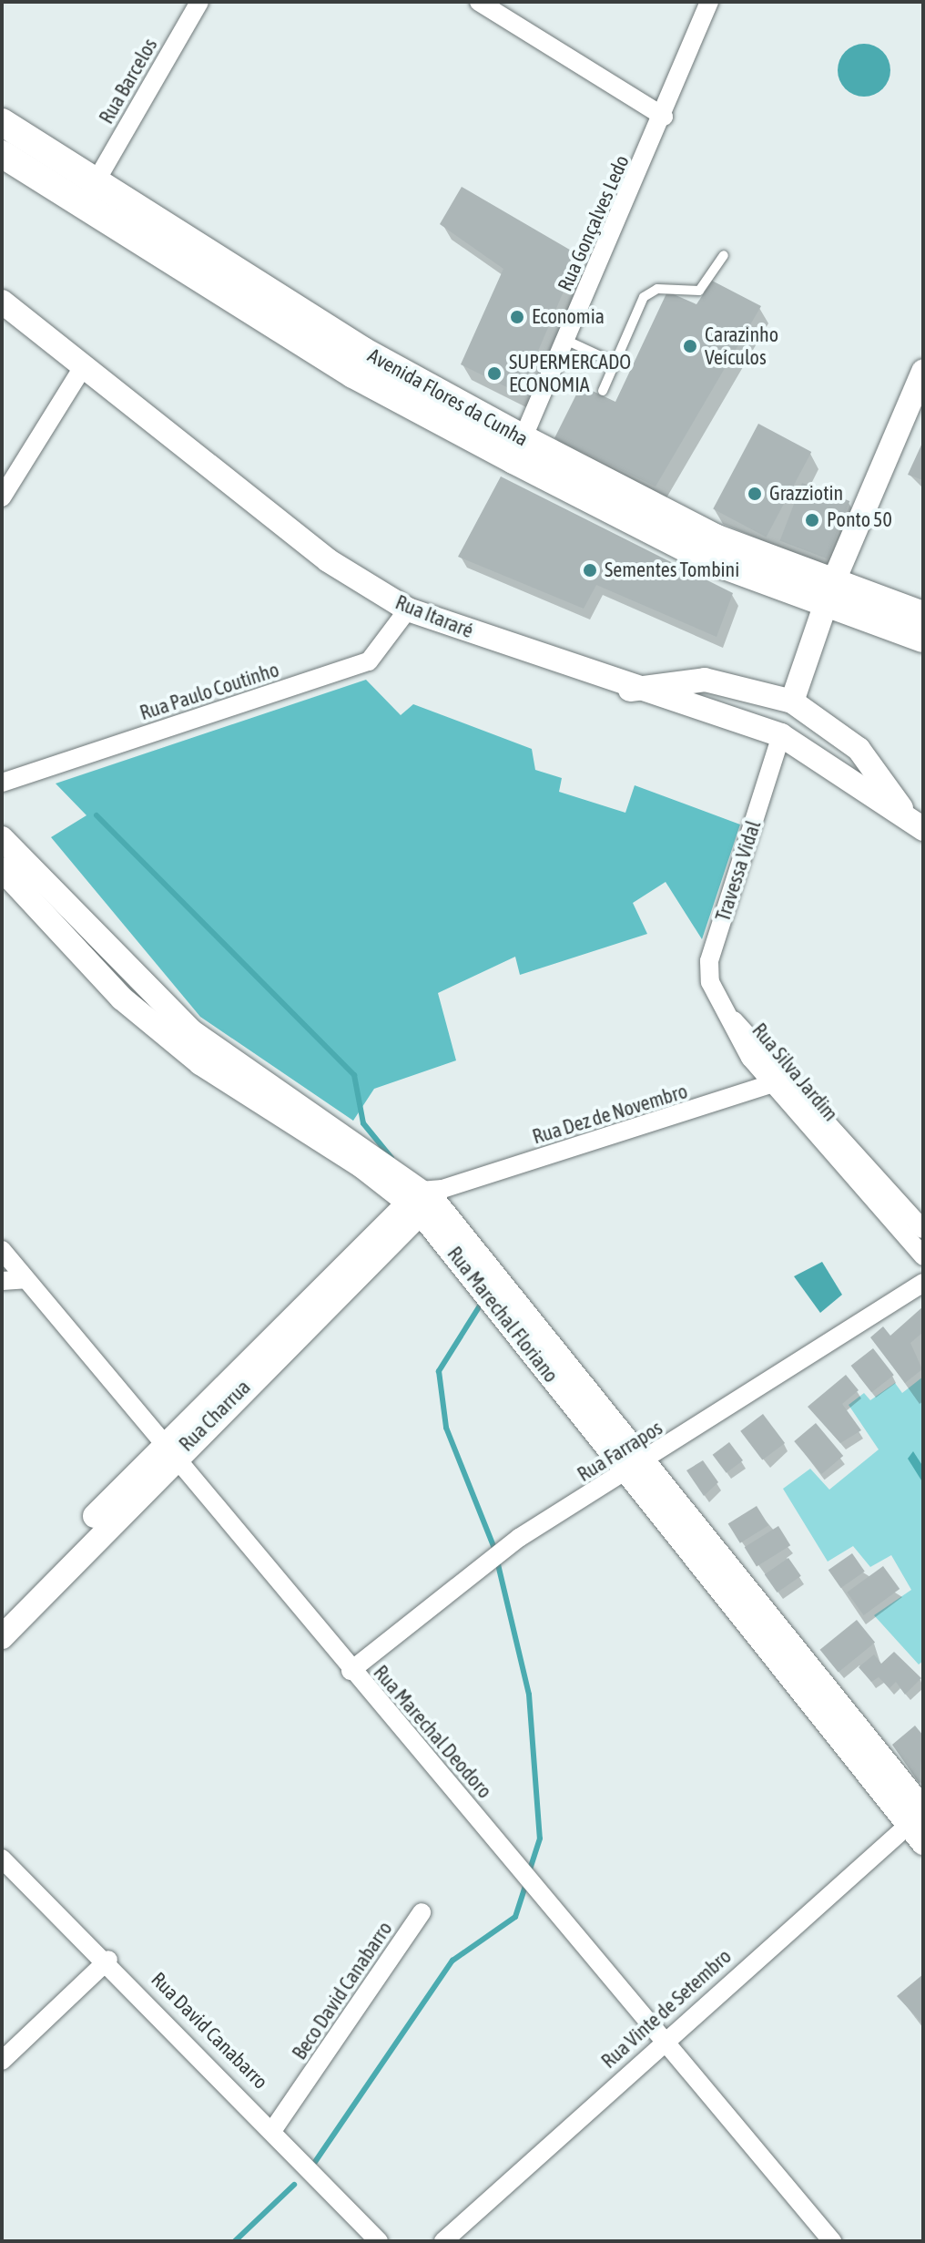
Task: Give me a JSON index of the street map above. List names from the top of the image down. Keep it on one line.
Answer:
{"streets":{"main road":["Avenida Flores da Cunha"],"street":["Rua Barcelos","Rua Gonçalves Ledo","Rua Itararé","Rua Paulo Coutinho","Travessa Vidal","Rua Silva Jardim","Rua Dez de Novembro","Rua Marechal Floriano","Rua Charrua","Rua Farrapos","Rua Marechal Deodoro","Beco David Canabarro","Rua Vinte de Setembro","Rua David Canabarro"]},"crossings":[["Rua Barcelos","Avenida Flores da Cunha"],["Rua Gonçalves Ledo","Avenida Flores da Cunha"],["Rua Itararé","Rua Paulo Coutinho"],["Rua Itararé","Travessa Vidal"],["Travessa Vidal","Rua Silva Jardim"],["Rua Silva Jardim","Rua Dez de Novembro"],["Rua Dez de Novembro","Rua Marechal Floriano"],["Rua Dez de Novembro","Rua Charrua"],["Rua Marechal Floriano","Rua Charrua"],["Rua Marechal Floriano","Rua Farrapos"],["Rua Marechal Floriano","Rua Vinte de Setembro"],["Rua Charrua","Rua Marechal Deodoro"],["Rua Farrapos","Rua Marechal Deodoro"],["Rua Marechal Deodoro","Rua Vinte de Setembro"],["Beco David Canabarro","Rua David Canabarro"]],"places":["Economia","Carazinho Veículos","SUPERMERCADO ECONOMIA","Grazziotin","Ponto 50","Sementes Tombini"]}
